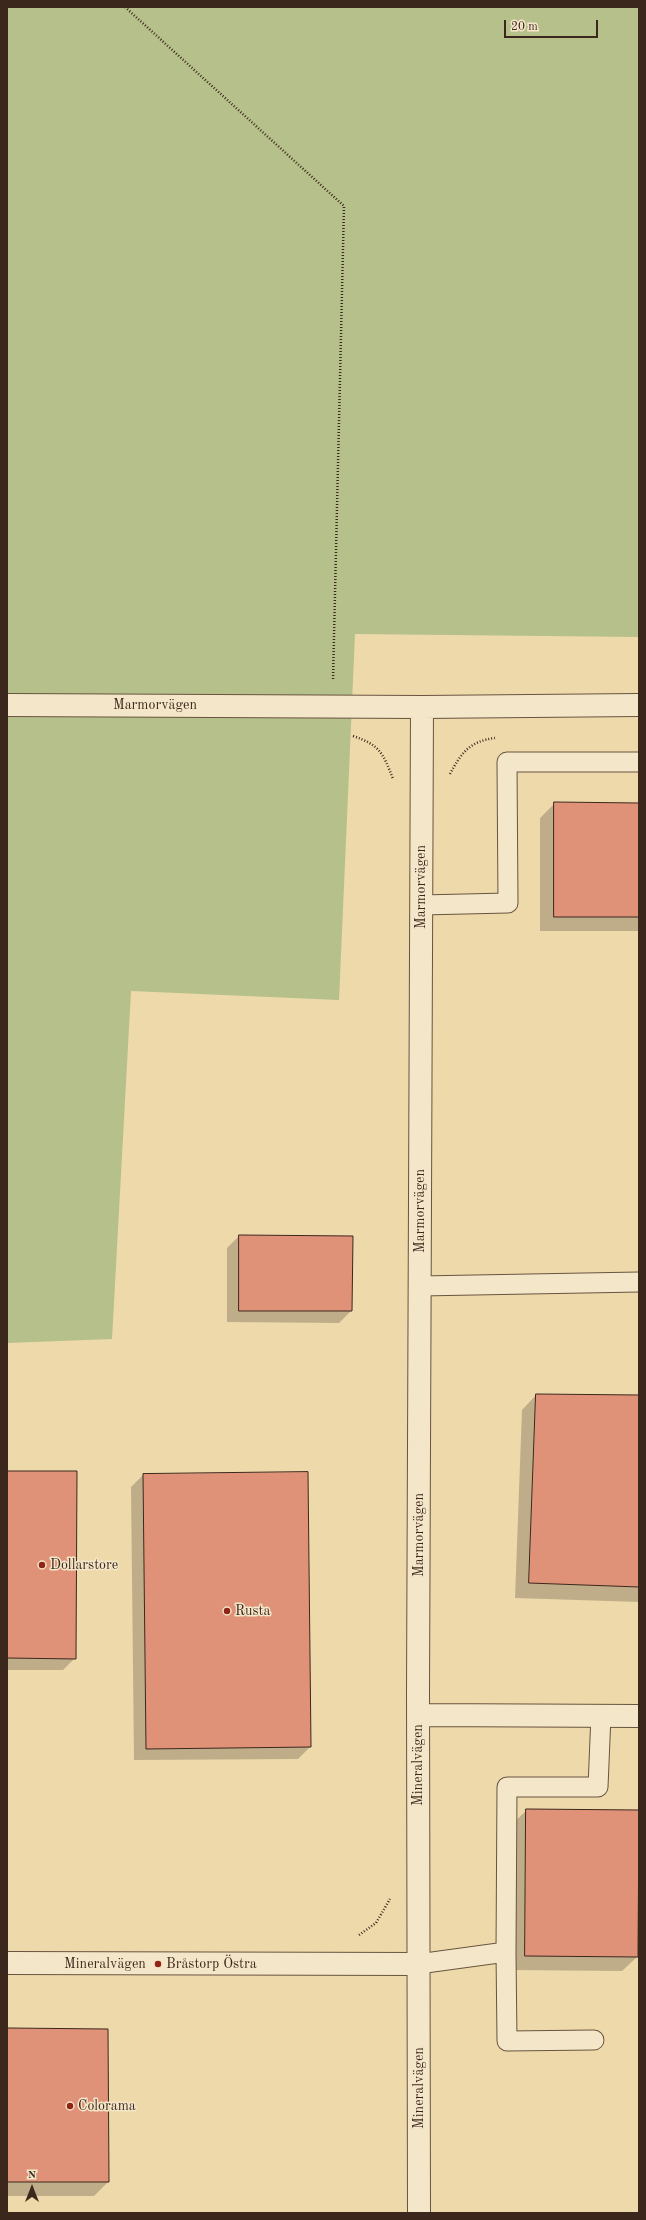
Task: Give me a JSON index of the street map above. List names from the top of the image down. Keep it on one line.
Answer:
{"streets":{"street":["Marmorvägen","Mineralvägen"]},"crossings":[["Marmorvägen","Mineralvägen"]],"places":["Dollarstore","Rusta","Bråstorp Östra","Colorama"],"scale_bar":"20 m","north":"top"}
